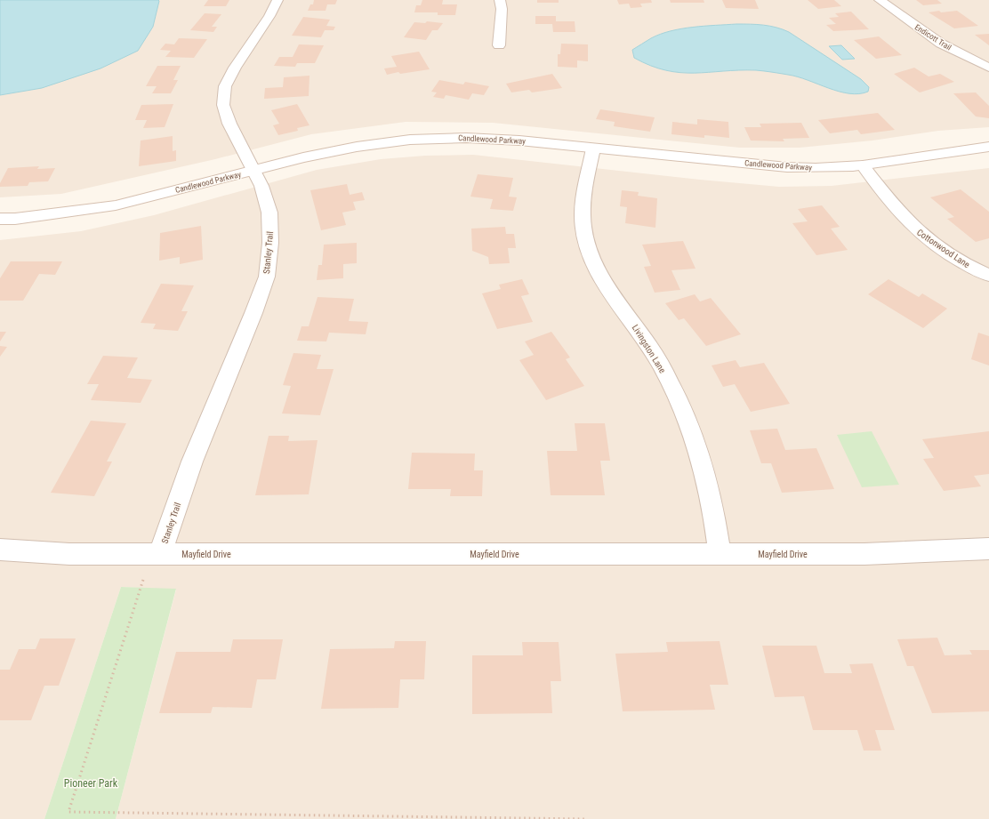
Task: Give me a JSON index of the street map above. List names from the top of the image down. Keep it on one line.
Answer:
{"streets":{"street":["Endicott Trail","Candlewood Parkway","Cottonwood Lane","Stanley Trail","Livingston Lane","Mayfield Drive"]},"crossings":[["Candlewood Parkway","Cottonwood Lane"],["Candlewood Parkway","Stanley Trail"],["Candlewood Parkway","Livingston Lane"],["Stanley Trail","Mayfield Drive"],["Livingston Lane","Mayfield Drive"]],"parks":["Pioneer Park"]}
